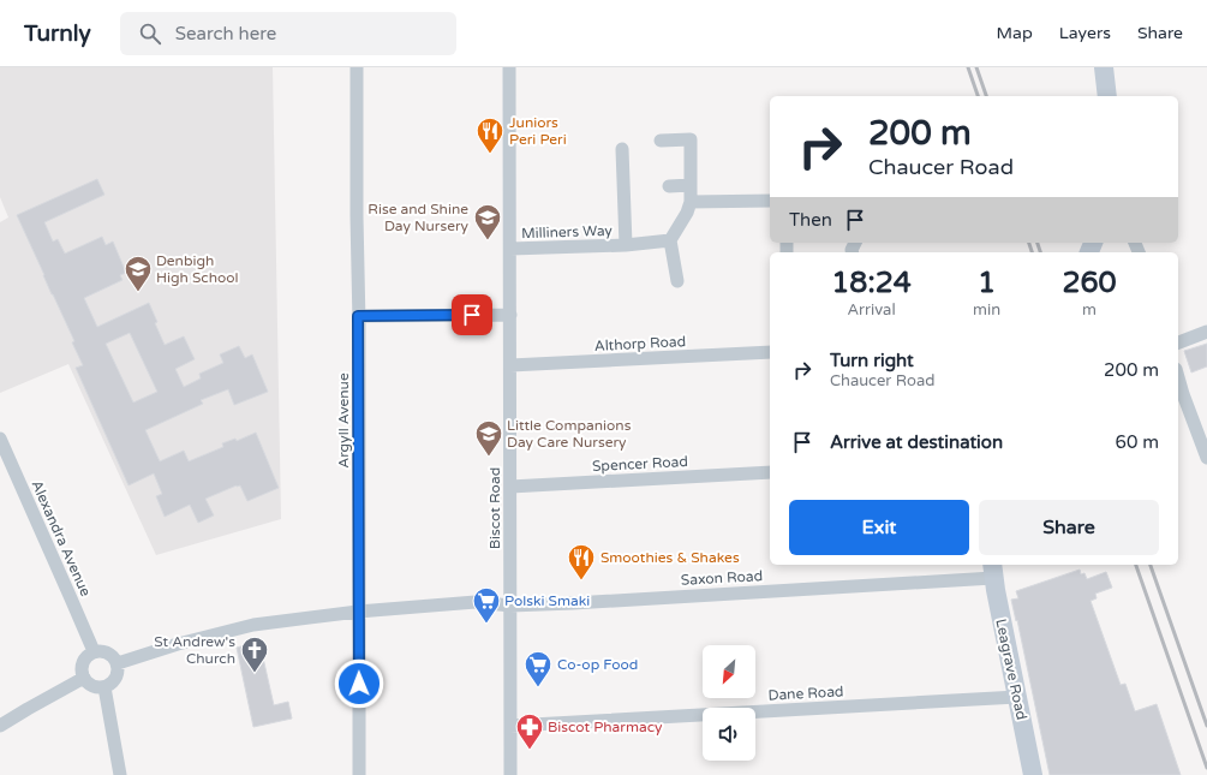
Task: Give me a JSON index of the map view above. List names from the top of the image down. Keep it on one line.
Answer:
{"streets":{"main road":["Leagrave Road"],"street":["Milliners Way","Althorp Road","Argyll Avenue","Spencer Road","Biscot Road","Alexandra Avenue","Saxon Road","Dane Road"]},"crossings":[["Milliners Way","Biscot Road"],["Althorp Road","Biscot Road"],["Argyll Avenue","Saxon Road"],["Spencer Road","Biscot Road"],["Biscot Road","Saxon Road"],["Biscot Road","Dane Road"],["Alexandra Avenue","Saxon Road"],["Saxon Road","Leagrave Road"],["Leagrave Road","Dane Road"]],"places":{"restaurant":["Juniors Peri Peri","Smoothies & Shakes"],"school or university":["Rise and Shine Day Nursery","Denbigh High School","Little Companions Day Care Nursery"],"supermarket":["Polski Smaki","Co-op Food"],"church":["St Andrew's Church"],"pharmacy":["Biscot Pharmacy"]},"north":"bottom left","page":{"header":"Turnly","search":"Search here","nav":["Map","Layers","Share"],"turn":["200 m","Chaucer Road"],"then":"Then","eta":["18:24","Arrival","1","min","260","m"],"list":[{"name":"Turn right","note":"Chaucer Road","value":"200 m"},{"name":"Arrive at destination","value":"60 m"}],"buttons":["Exit","Share"]}}
